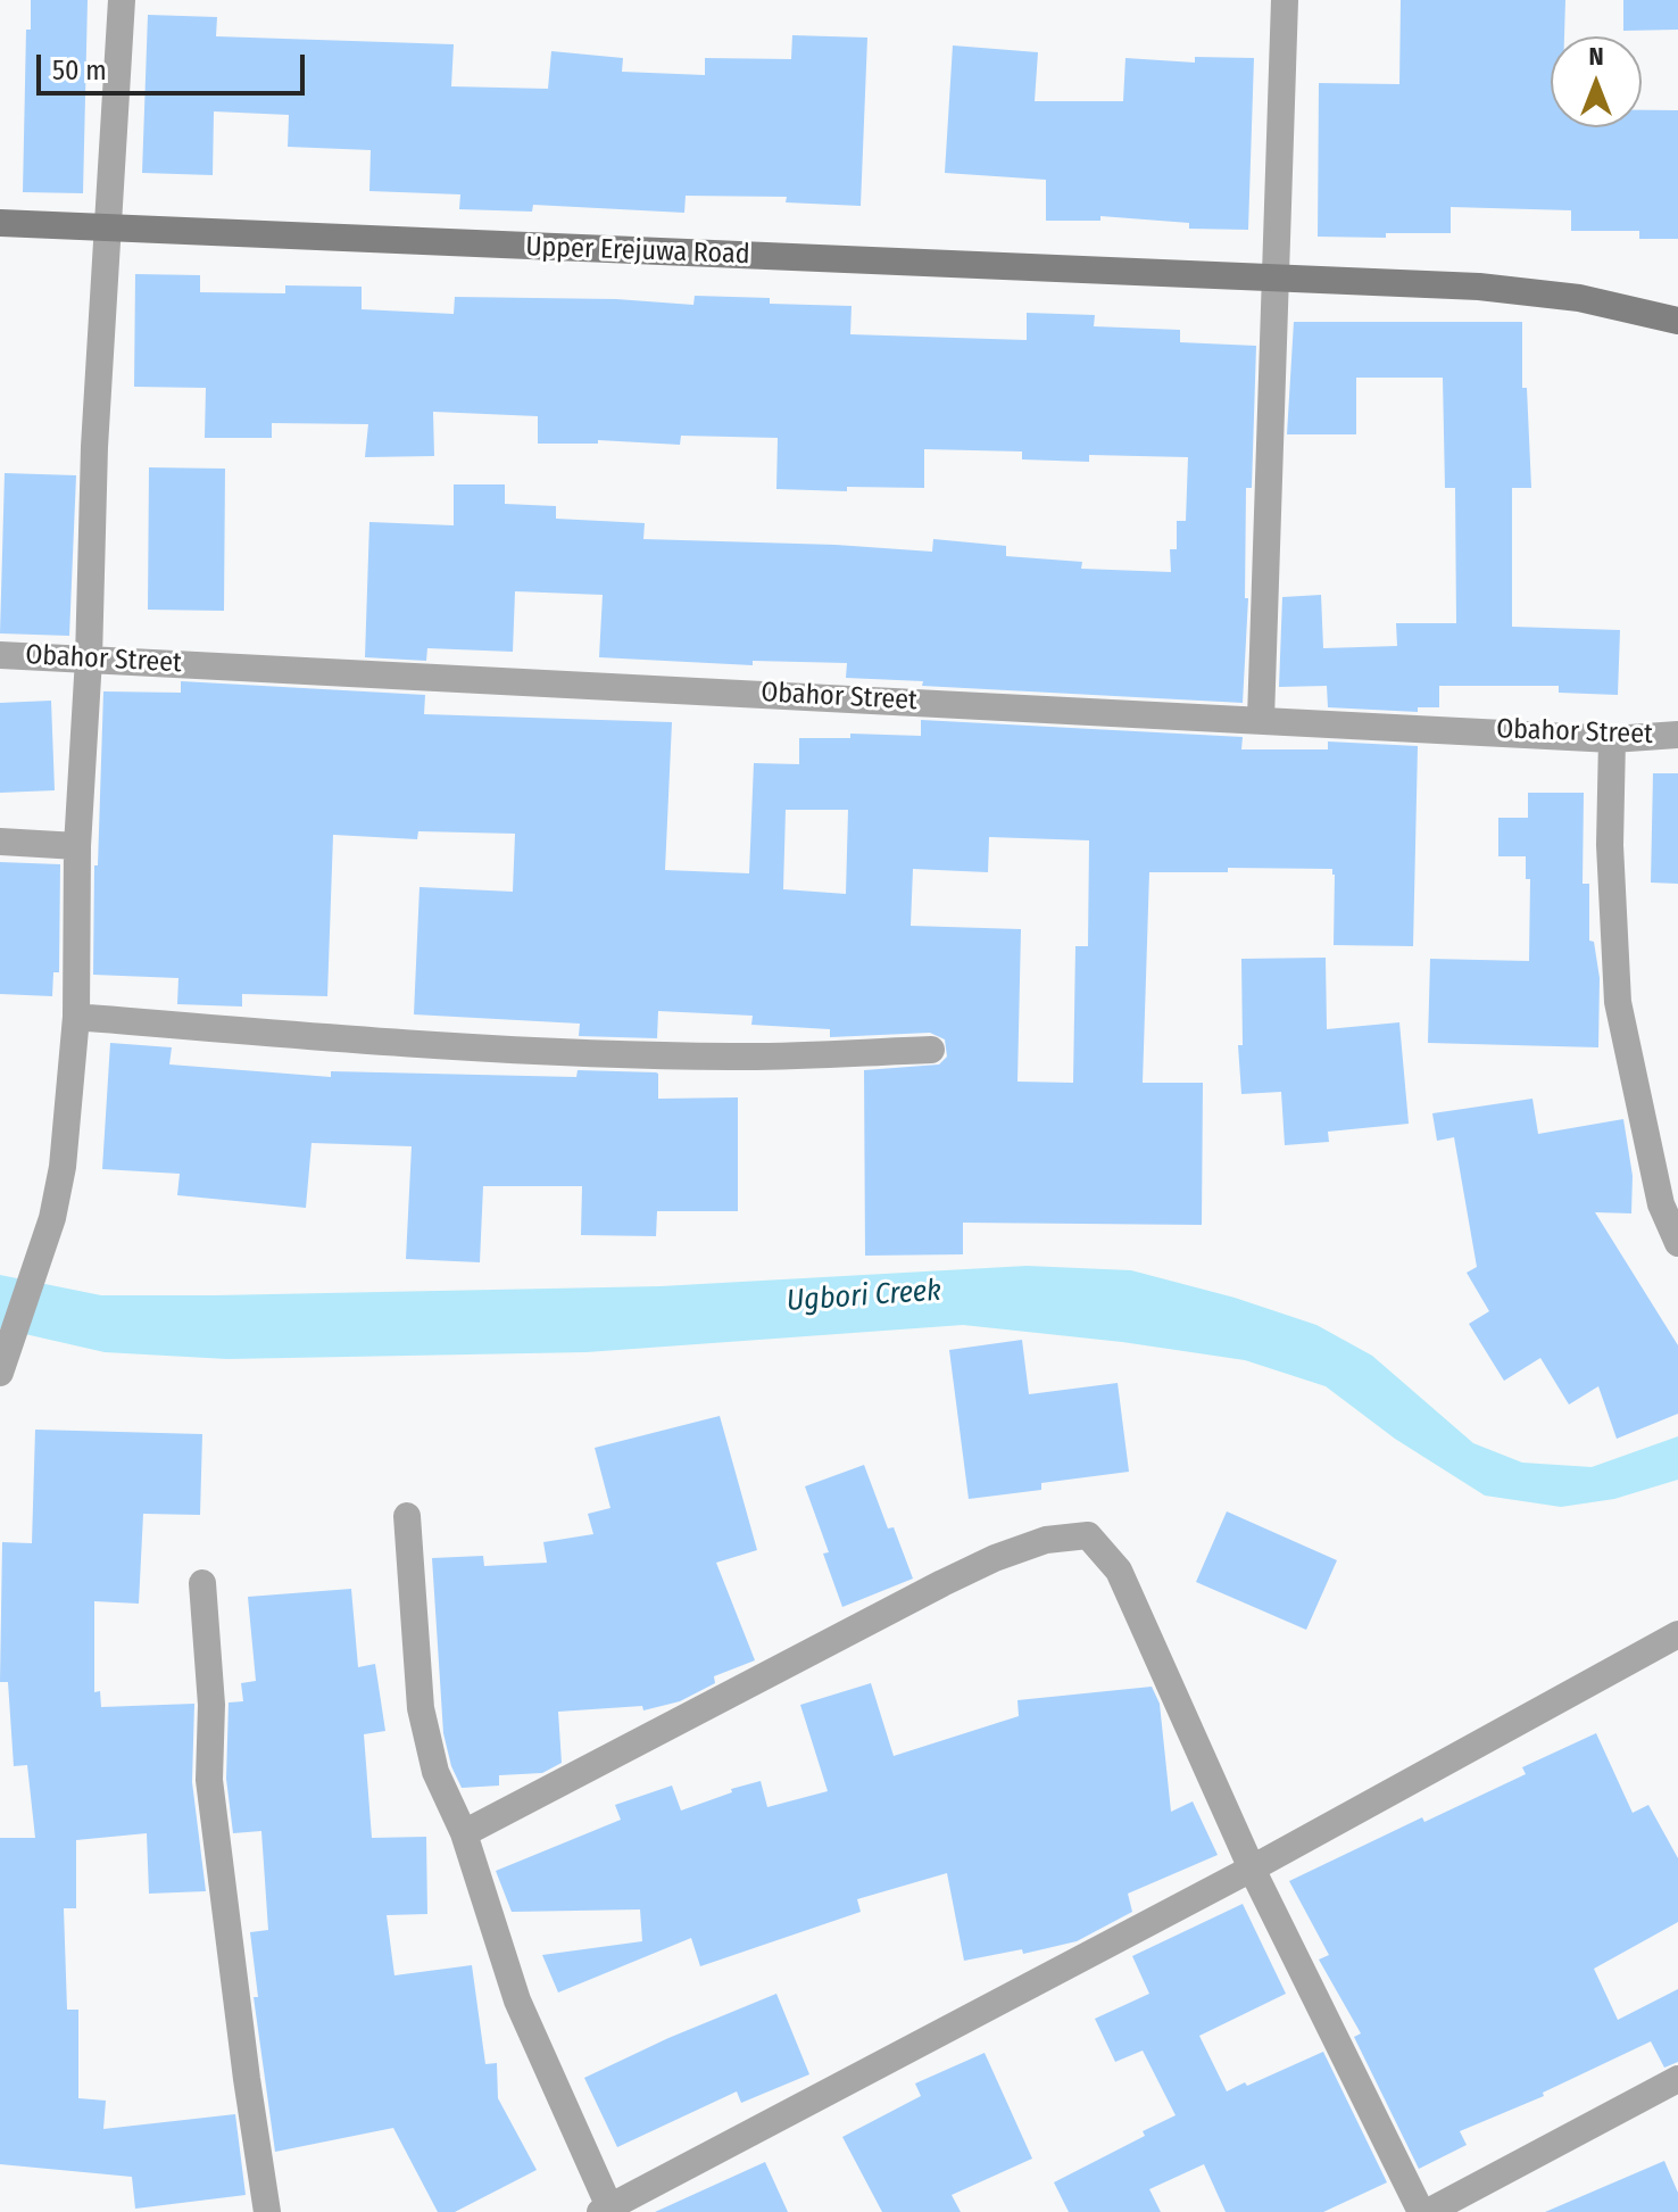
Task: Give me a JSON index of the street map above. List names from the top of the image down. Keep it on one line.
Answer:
{"streets":{"street":["Upper Erejuwa Road","Obahor Street"]},"water":["Ugbori Creek"],"scale_bar":"50 m","north":"top"}
